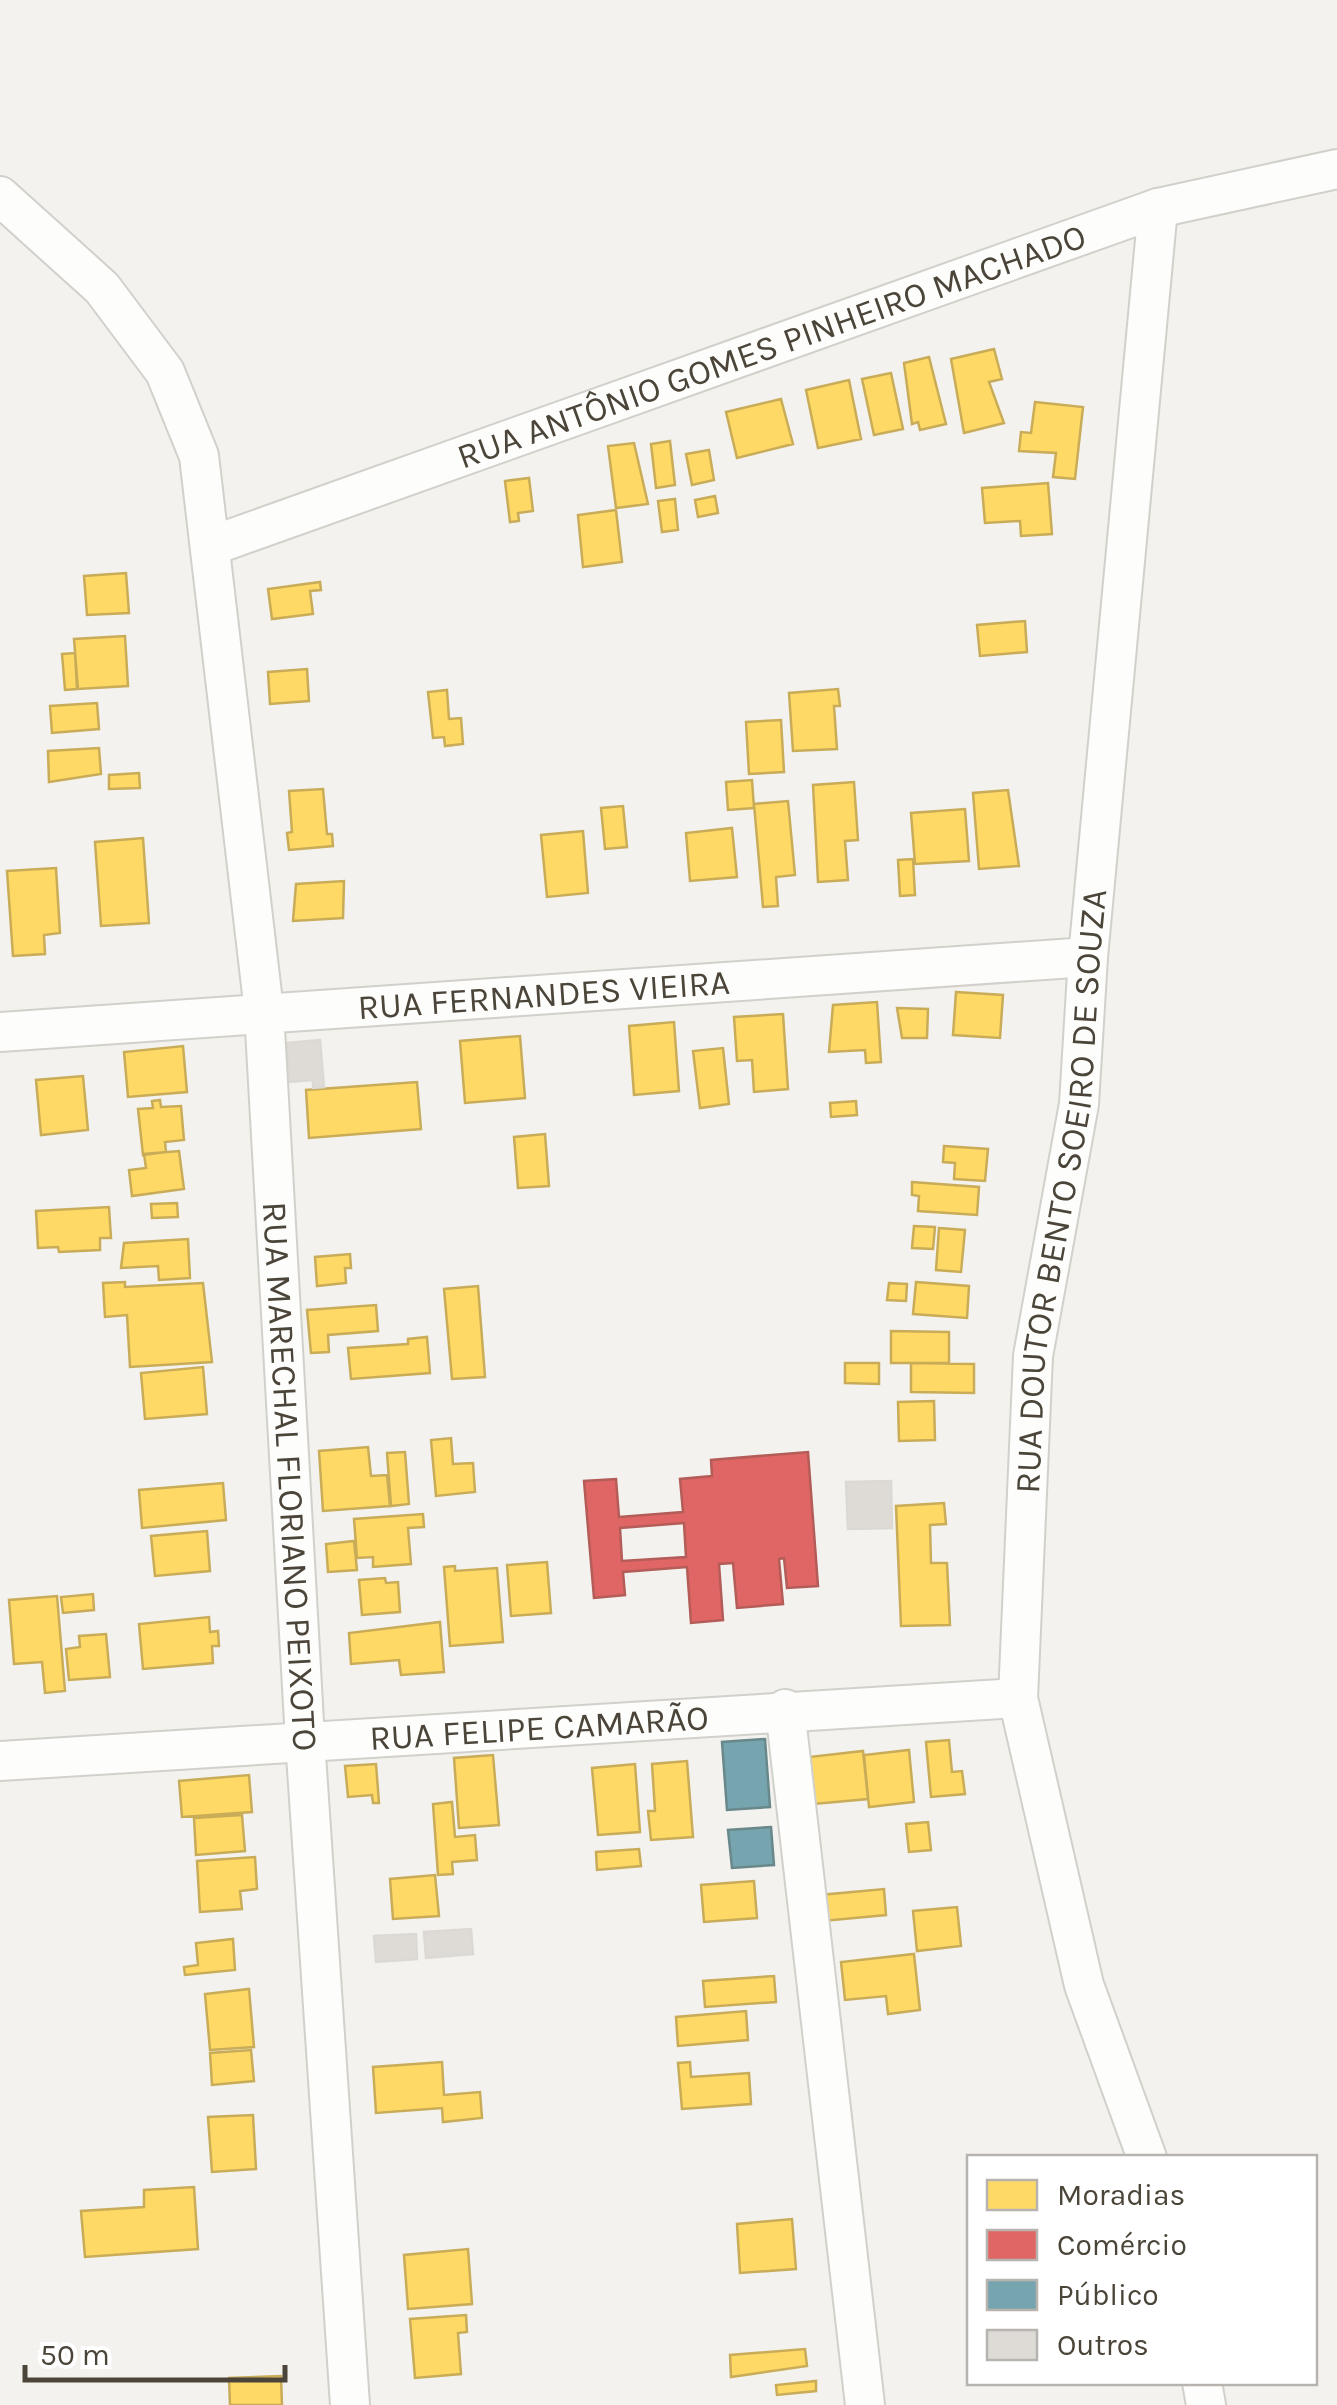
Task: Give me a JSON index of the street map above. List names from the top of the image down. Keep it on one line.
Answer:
{"streets":{"street":["RUA ANTÔNIO GOMES PINHEIRO MACHADO","RUA FERNANDES VIEIRA","RUA DOUTOR BENTO SOEIRO DE SOUZA","RUA MARECHAL FLORIANO PEIXOTO","RUA FELIPE CAMARÃO"]},"crossings":[["RUA ANTÔNIO GOMES PINHEIRO MACHADO","RUA DOUTOR BENTO SOEIRO DE SOUZA"],["RUA ANTÔNIO GOMES PINHEIRO MACHADO","RUA MARECHAL FLORIANO PEIXOTO"],["RUA FERNANDES VIEIRA","RUA DOUTOR BENTO SOEIRO DE SOUZA"],["RUA FERNANDES VIEIRA","RUA MARECHAL FLORIANO PEIXOTO"],["RUA DOUTOR BENTO SOEIRO DE SOUZA","RUA FELIPE CAMARÃO"],["RUA MARECHAL FLORIANO PEIXOTO","RUA FELIPE CAMARÃO"]],"legend":["Moradias","Comércio","Público","Outros"],"scale_bar":"50 m"}
